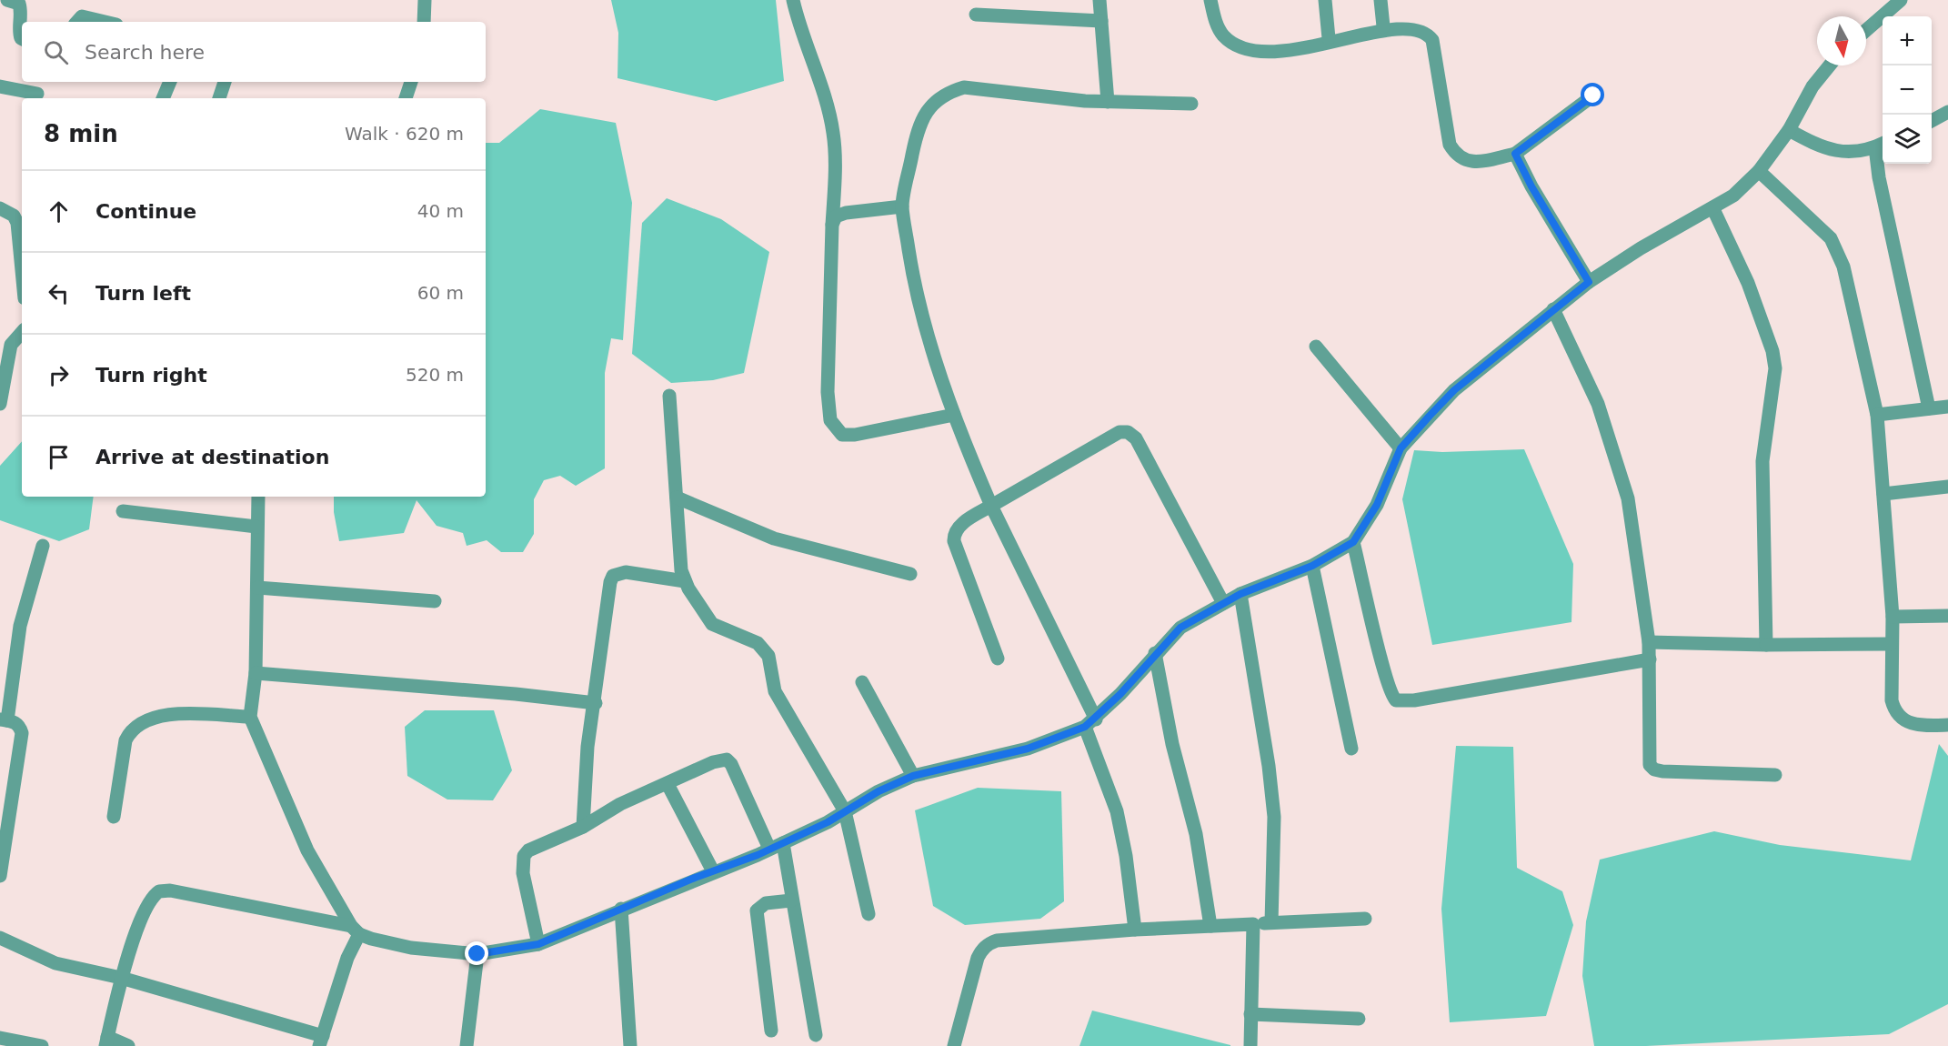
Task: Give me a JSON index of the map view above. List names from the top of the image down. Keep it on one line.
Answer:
{"north":"bottom","page":{"map_buttons":["+","−"],"search":"Search here","heading":["8 min","Walk · 620 m"],"list":[["Continue","40 m"],["Turn left","60 m"],["Turn right","520 m"],"Arrive at destination"]}}
